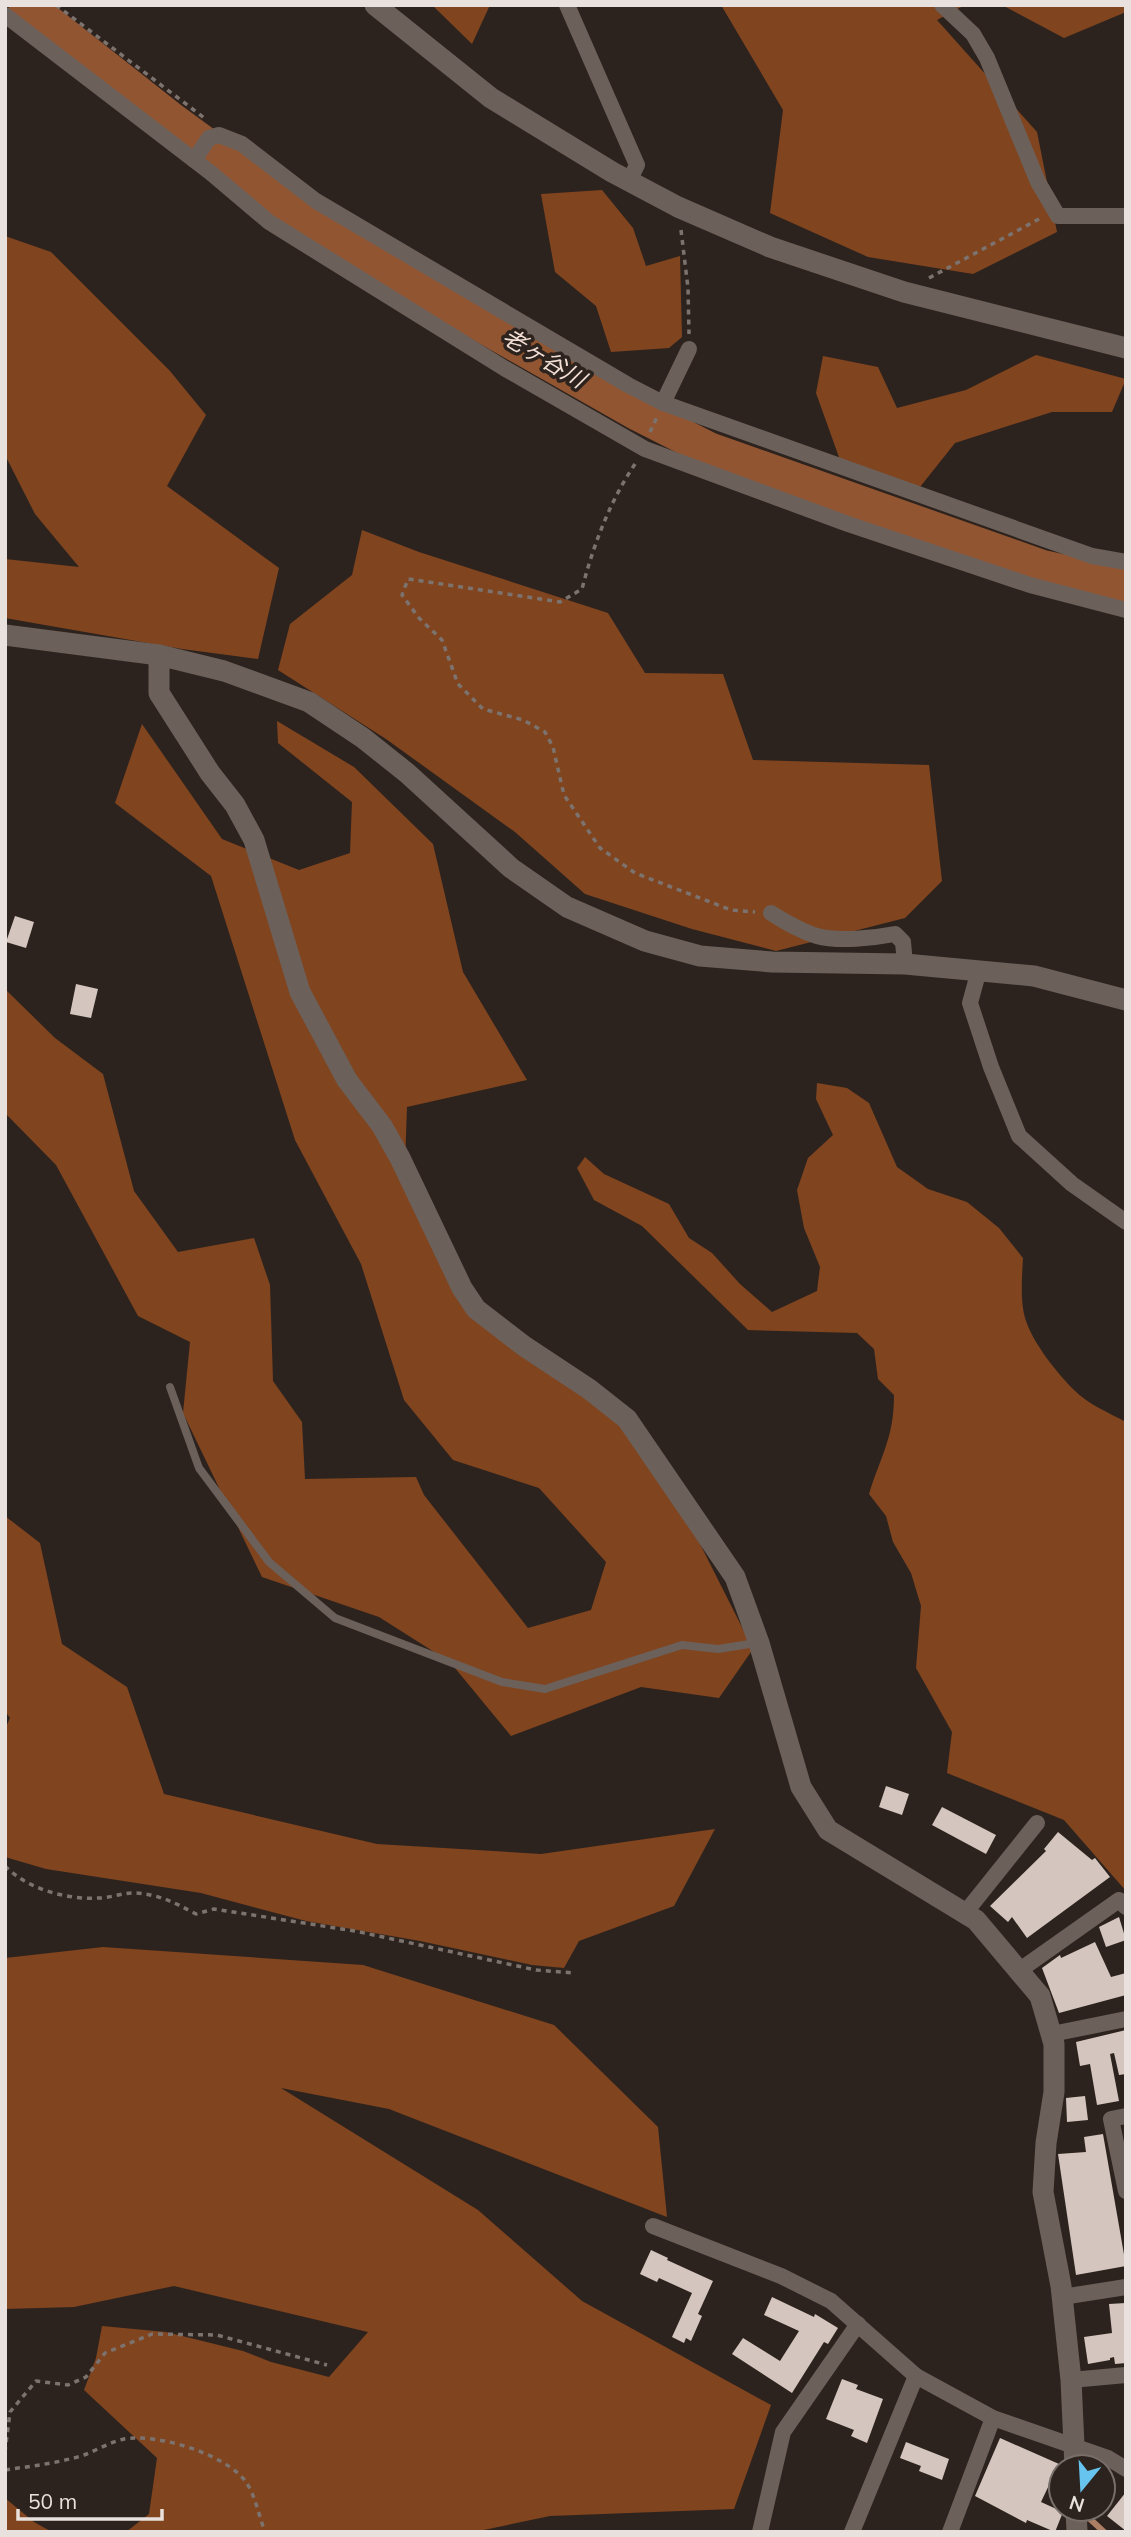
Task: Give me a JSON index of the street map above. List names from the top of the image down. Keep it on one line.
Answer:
{"water":["老ヶ谷川"],"scale_bar":"50 m","north":"bottom"}
